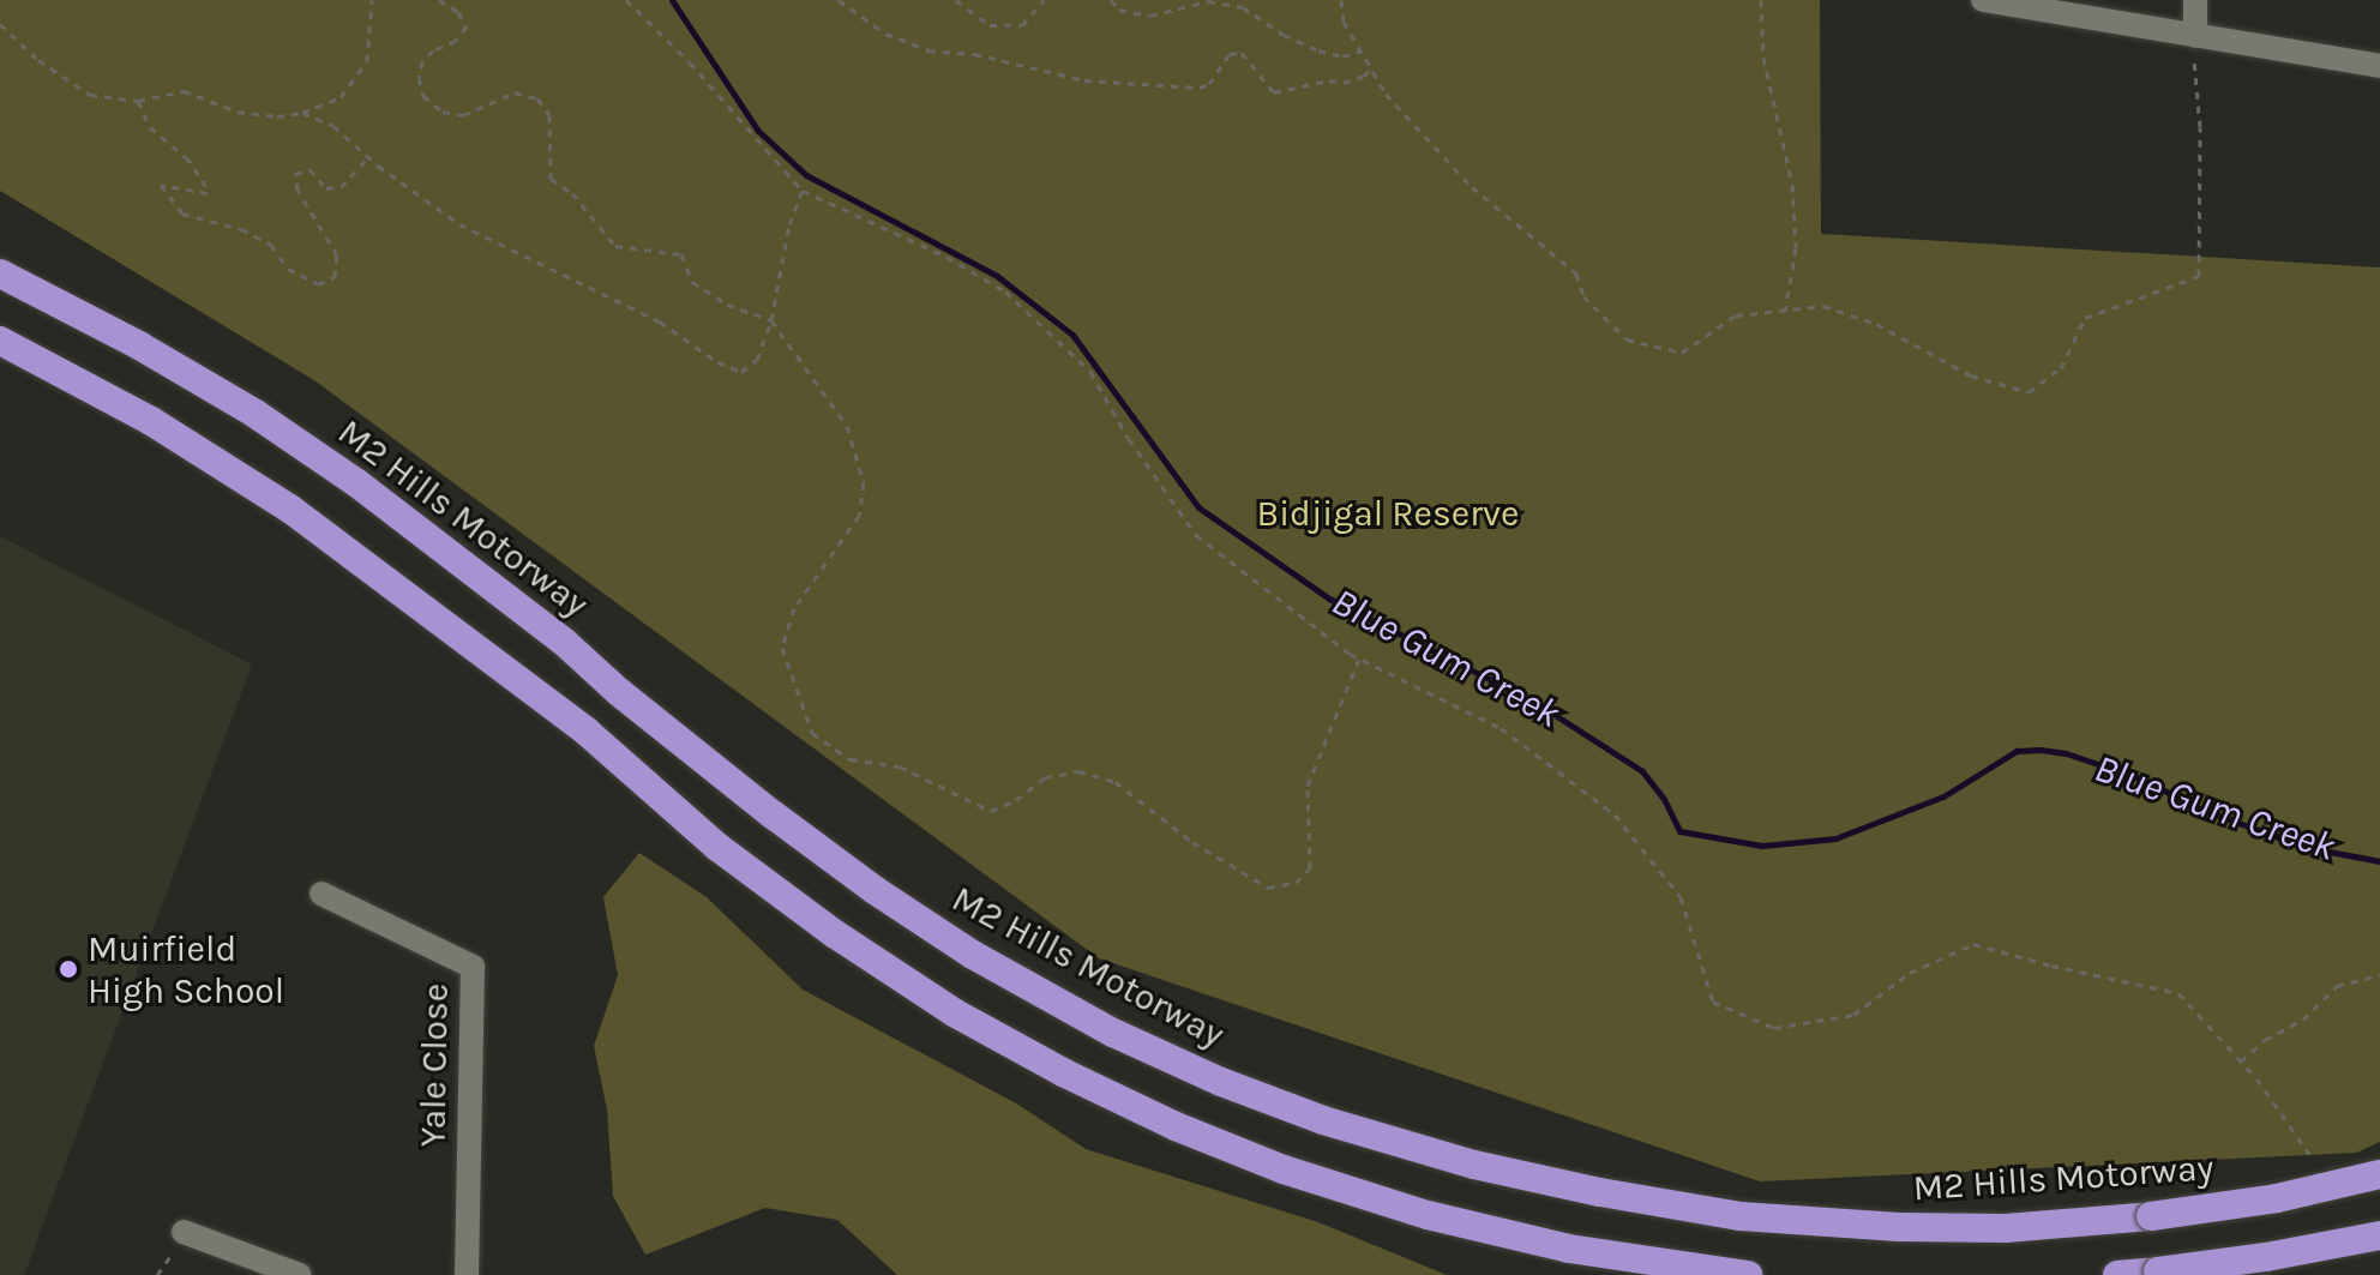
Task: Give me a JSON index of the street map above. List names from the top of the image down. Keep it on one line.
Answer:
{"streets":{"highway":["M2 Hills Motorway"],"street":["Yale Close"]},"water":["Blue Gum Creek"],"parks":["Bidjigal Reserve"],"places":["Muirfield High School"]}
